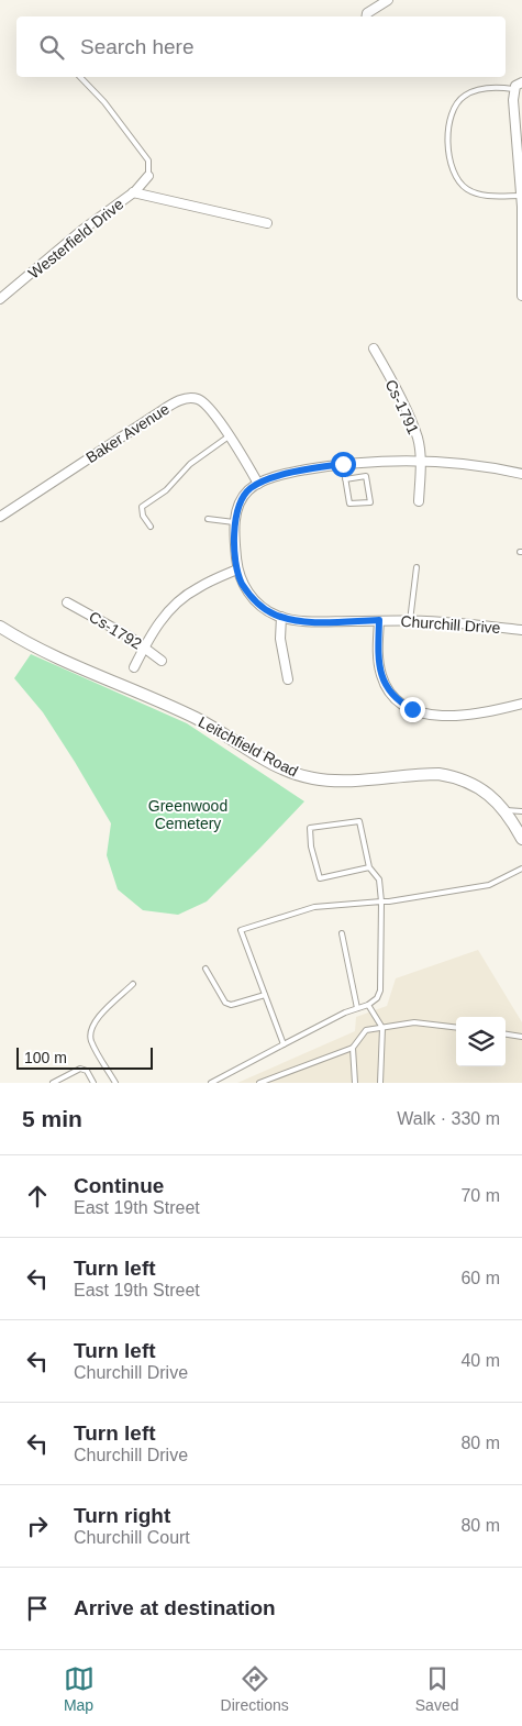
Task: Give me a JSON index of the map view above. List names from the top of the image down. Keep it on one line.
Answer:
{"streets":{"street":["Westerfield Drive","Cs-1791","Baker Avenue","Churchill Drive","Cs-1792","Leitchfield Road"]},"parks":["Greenwood Cemetery"],"scale_bar":"100 m","page":{"search":"Search here","scale":"100 m","heading":["5 min","Walk · 330 m"],"list":[["Continue","East 19th Street","70 m"],["Turn left","East 19th Street","60 m"],["Turn left","Churchill Drive","40 m"],["Turn left","Churchill Drive","80 m"],["Turn right","Churchill Court","80 m"],"Arrive at destination"],"nav":["Map","Directions","Saved"]}}
